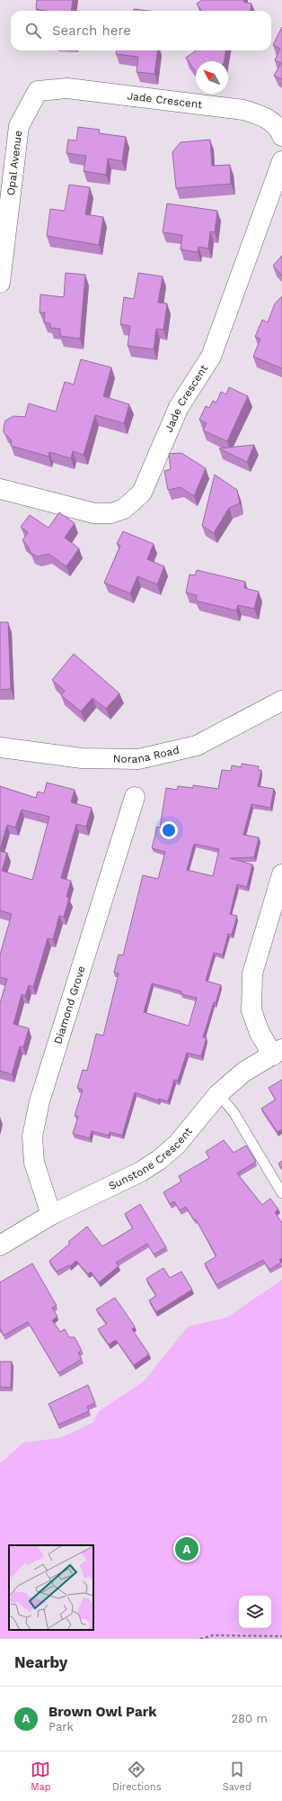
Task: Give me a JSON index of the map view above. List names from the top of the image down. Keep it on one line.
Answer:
{"streets":{"street":["Jade Crescent","Opal Avenue","Norana Road","Diamond Grove","Sunstone Crescent"]},"crossings":[["Jade Crescent","Opal Avenue"],["Diamond Grove","Sunstone Crescent"]],"north":"top left","page":{"search":"Search here","pins":"A","heading":"Nearby","list":[{"mark":"A","name":"Brown Owl Park","note":"Park","value":"280 m"}],"nav":["Map","Directions","Saved"]}}
